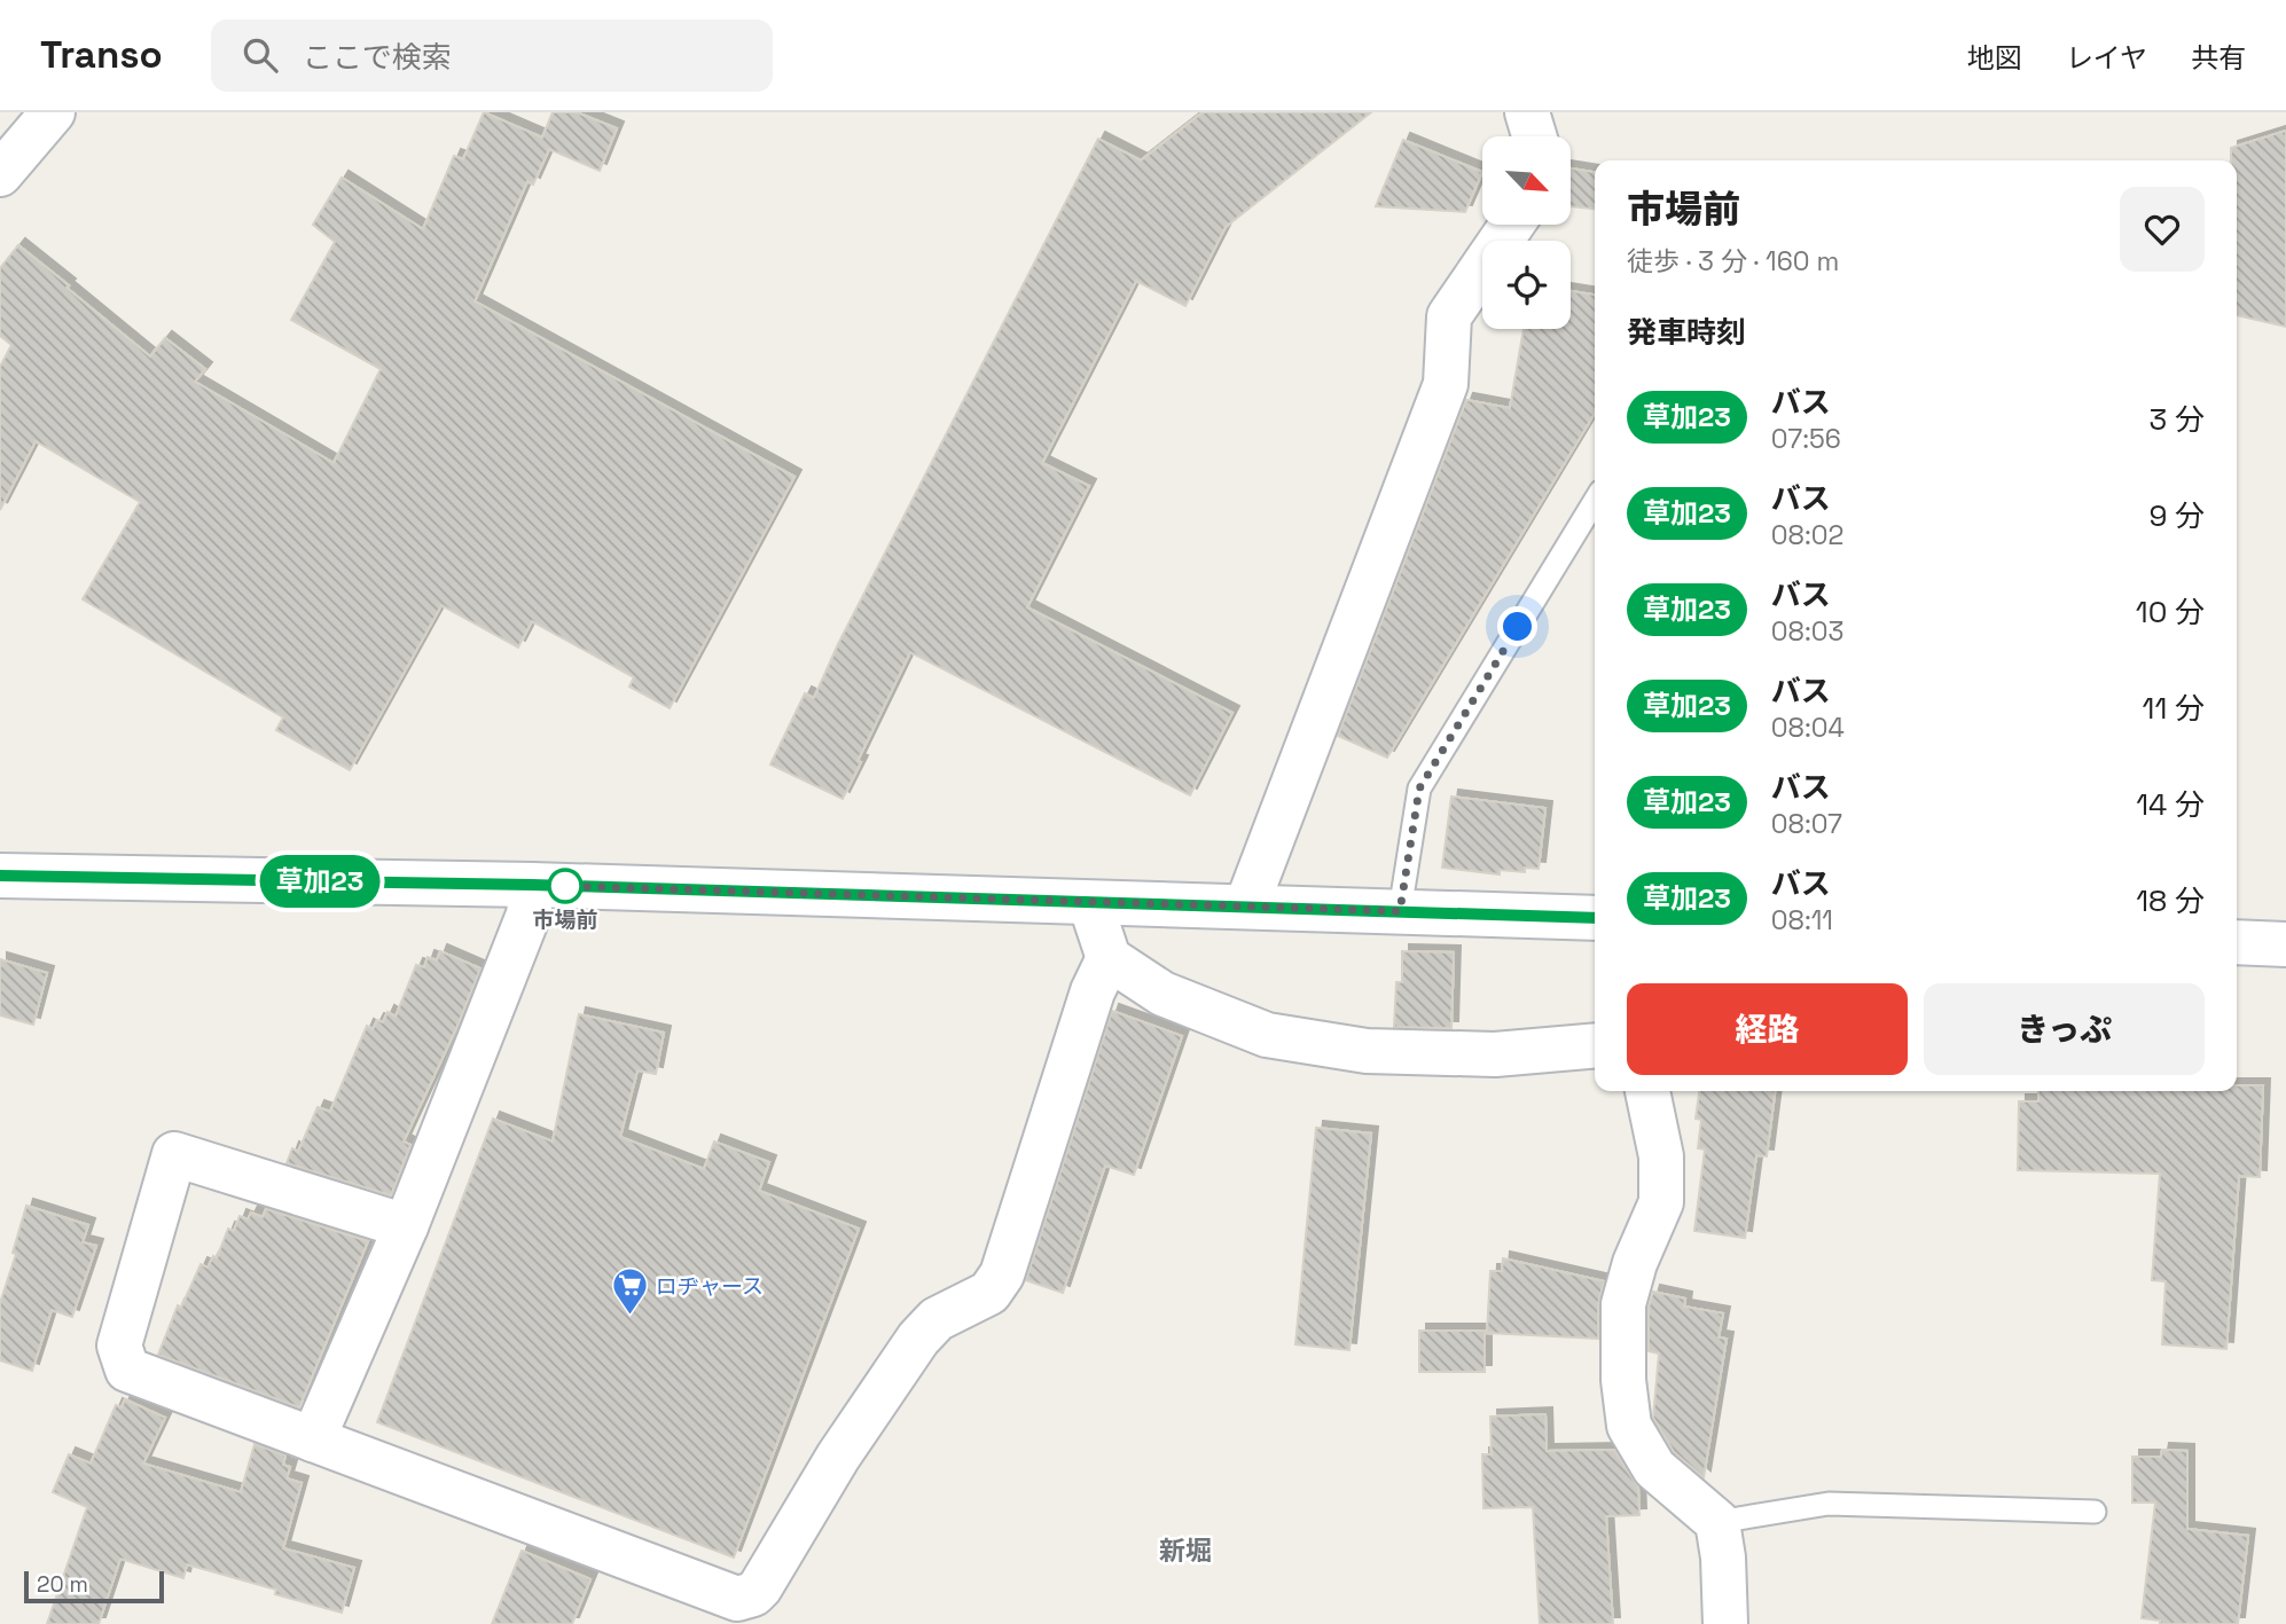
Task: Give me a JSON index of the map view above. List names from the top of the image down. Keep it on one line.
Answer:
{"districts":["新堀"],"places":{"other":["市場前"],"supermarket":["ロヂャース"]},"lines":["bus line 草加23"],"scale_bar":"20 m","north":"bottom right","page":{"header":"Transo","search":"ここで検索","nav":["地図","レイヤ","共有"],"on_map":"草加23","heading":[["市場前","徒歩 · 3 分 · 160 m"],"発車時刻"],"list":[{"mark":"草加23","name":"バス","note":"07:56","value":"3 分"},{"mark":"草加23","name":"バス","note":"08:02","value":"9 分"},{"mark":"草加23","name":"バス","note":"08:03","value":"10 分"},{"mark":"草加23","name":"バス","note":"08:04","value":"11 分"},{"mark":"草加23","name":"バス","note":"08:07","value":"14 分"},{"mark":"草加23","name":"バス","note":"08:11","value":"18 分"}],"buttons":["経路","きっぷ"],"scale":"20 m"}}
